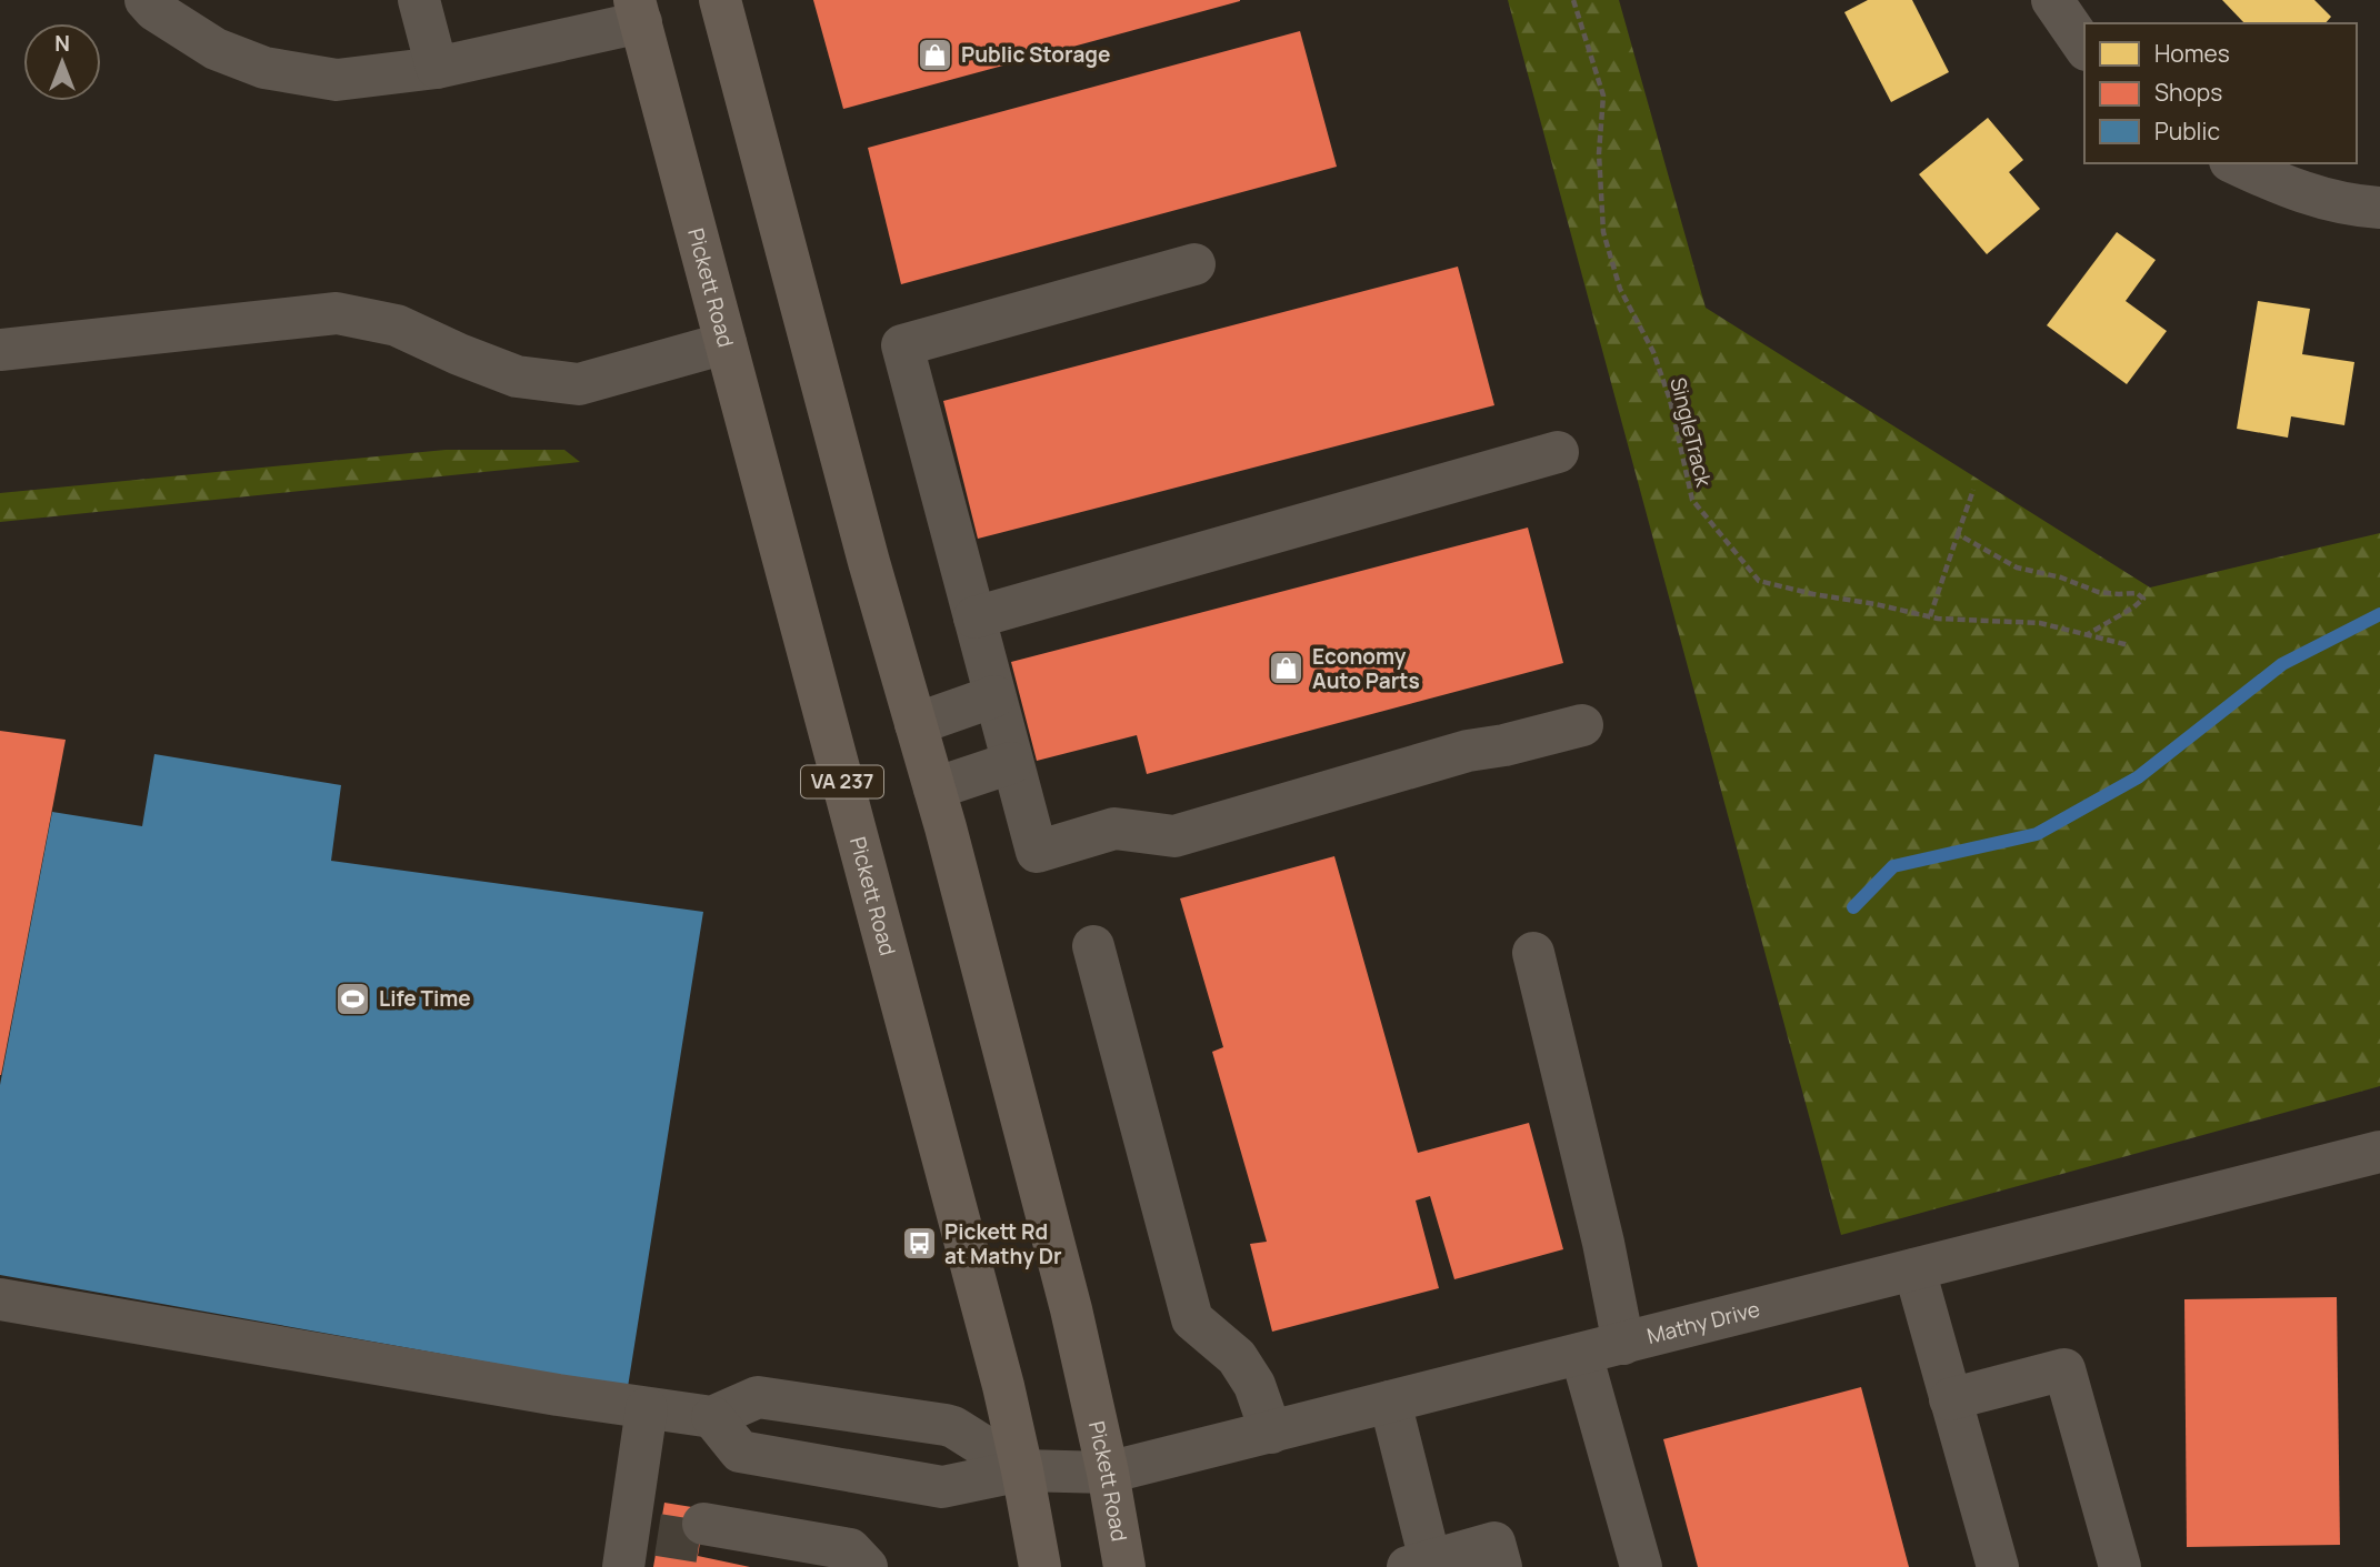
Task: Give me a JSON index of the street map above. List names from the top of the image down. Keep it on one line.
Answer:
{"streets":{"main road":["Pickett Road","VA 237"],"street":["Mathy Drive"],"path":["SingleTrack"]},"crossings":[["Pickett Road","Mathy Drive"]],"places":{"shop":["Public Storage","Economy Auto Parts"],"sports":["Life Time"],"bus stop":["Pickett Rd at Mathy Dr"]},"legend":["Homes","Shops","Public"],"north":"top"}
